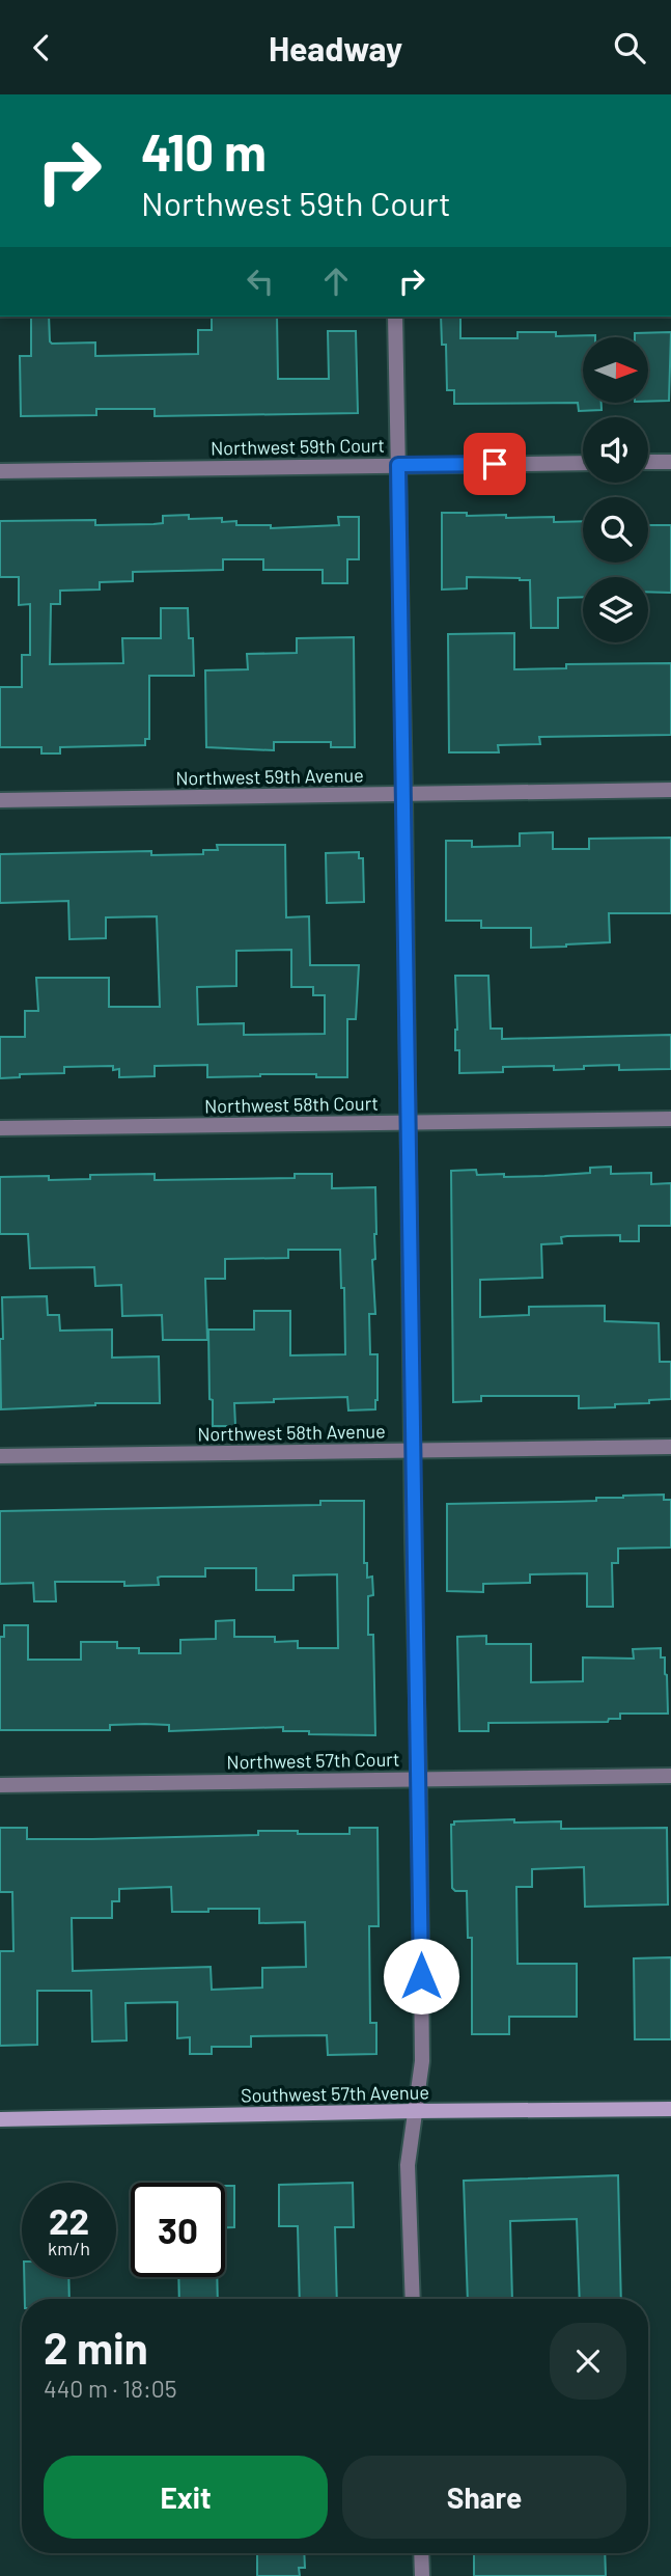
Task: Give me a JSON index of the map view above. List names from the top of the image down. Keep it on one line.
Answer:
{"streets":{"main road":["Southwest 57th Avenue"],"street":["Northwest 59th Court","Northwest 59th Avenue","Northwest 58th Court","Northwest 58th Avenue","Northwest 57th Court"]},"north":"right","page":{"header":"Headway","turn":["410 m","Northwest 59th Court"],"speed":"22 km/h","limit":"30","heading":["2 min","440 m · 18:05"],"buttons":["Exit","Share"]}}
